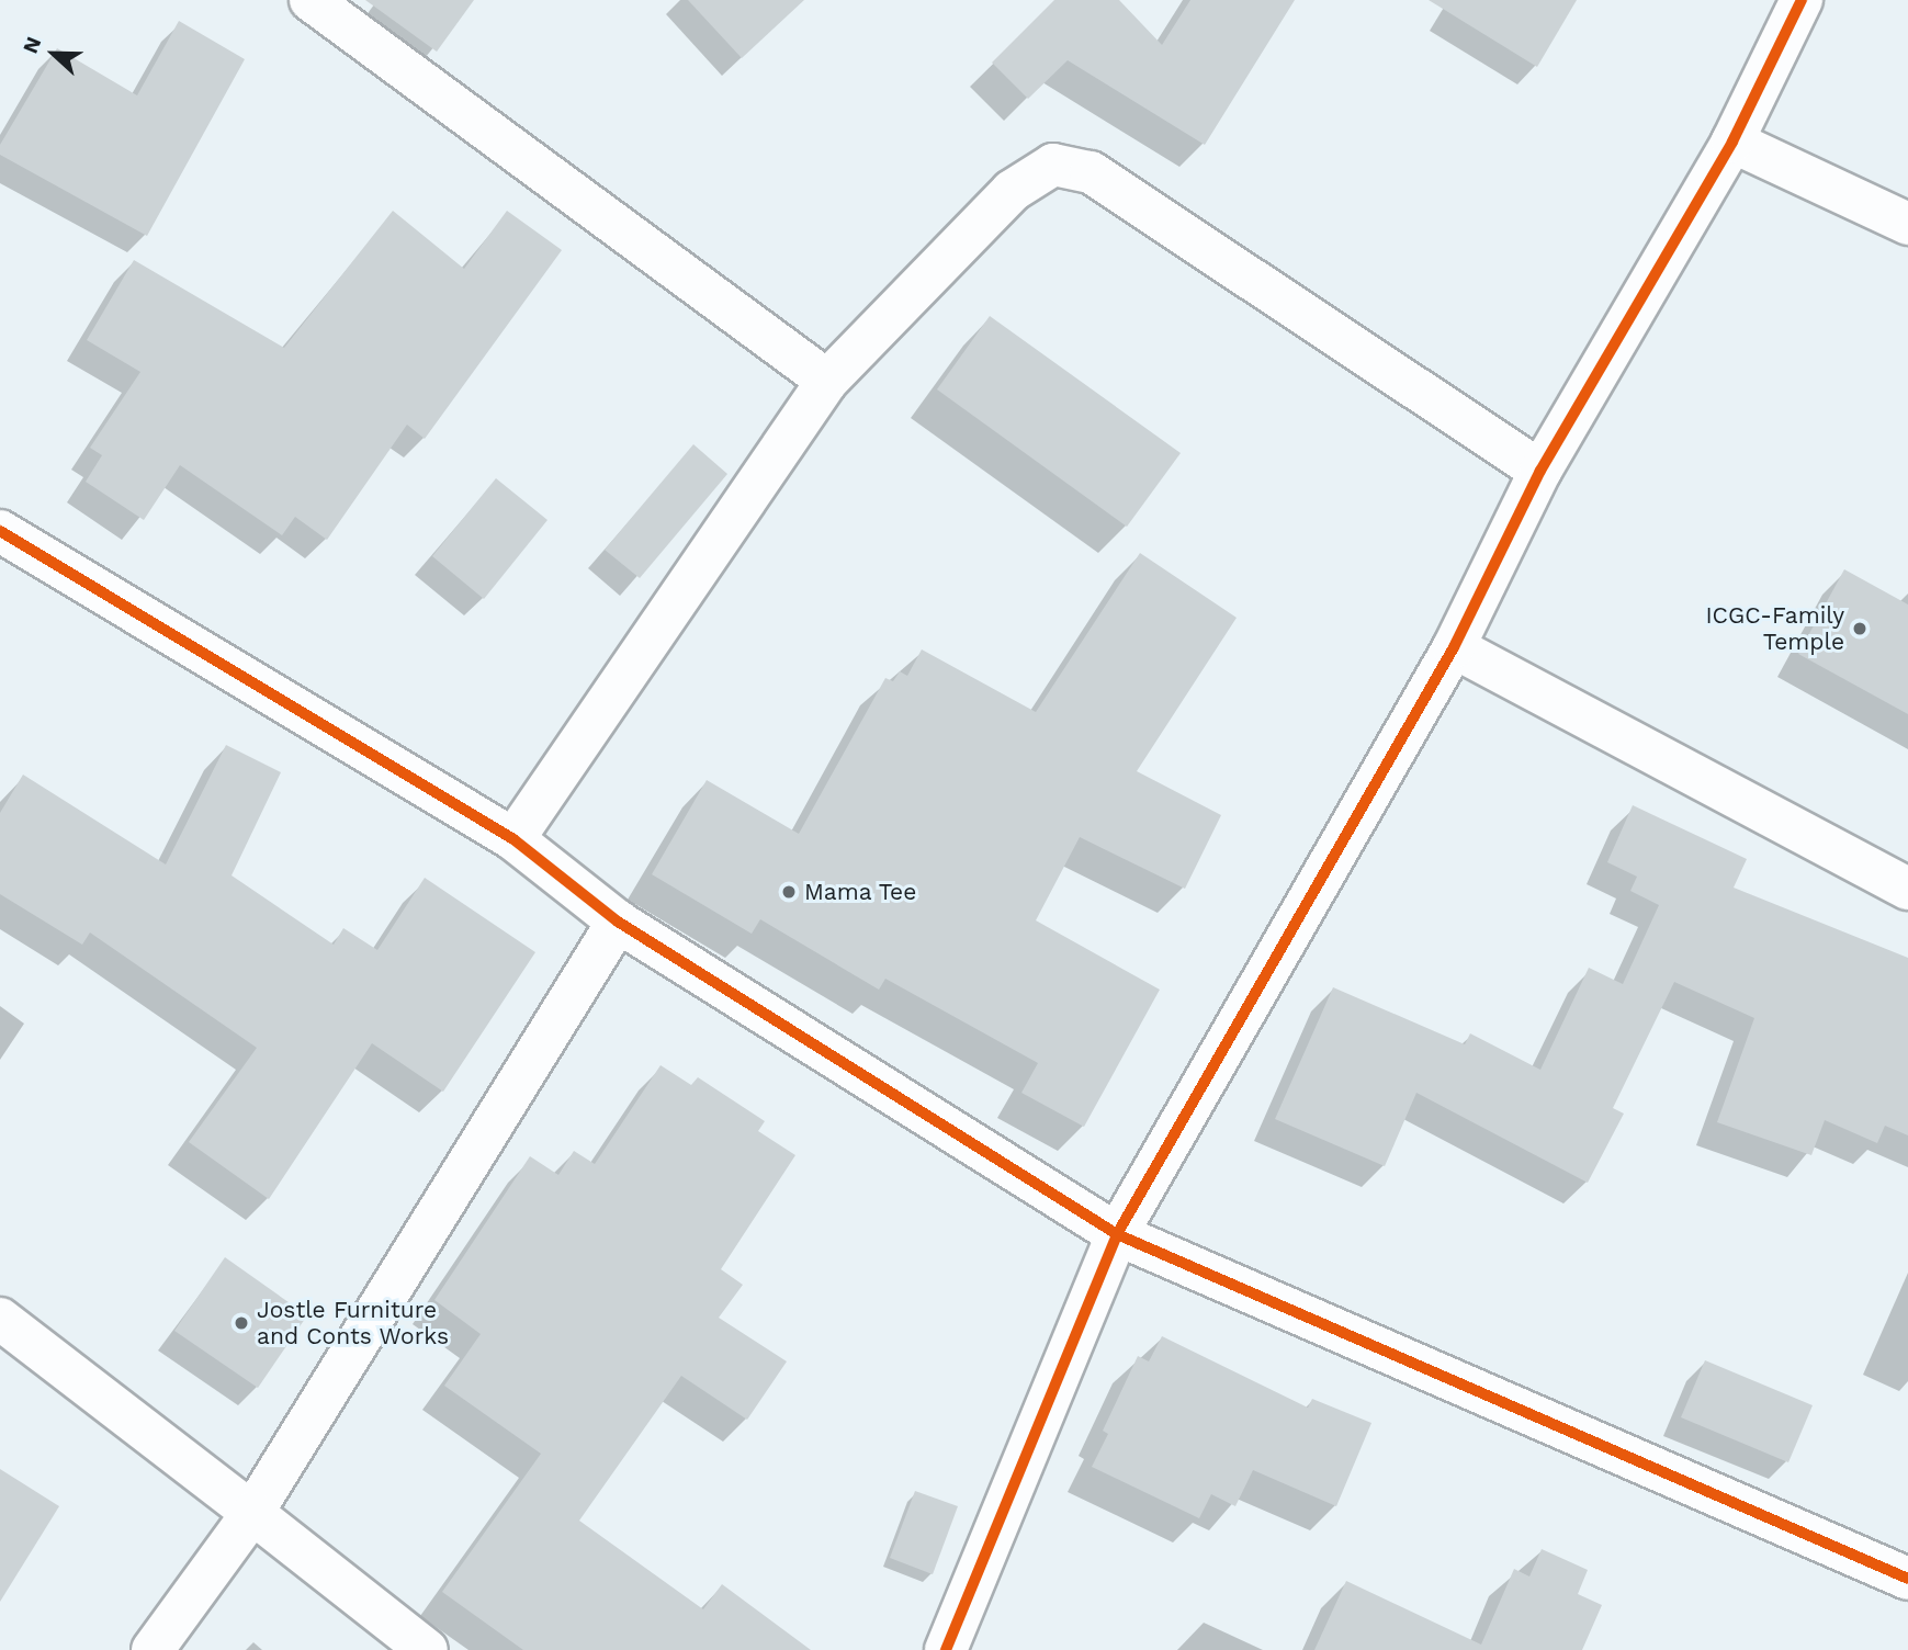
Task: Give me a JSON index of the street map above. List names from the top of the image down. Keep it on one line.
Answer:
{"places":["ICGC-Family Temple","Mama Tee","Jostle Furniture and Conts Works"],"north":"left"}
